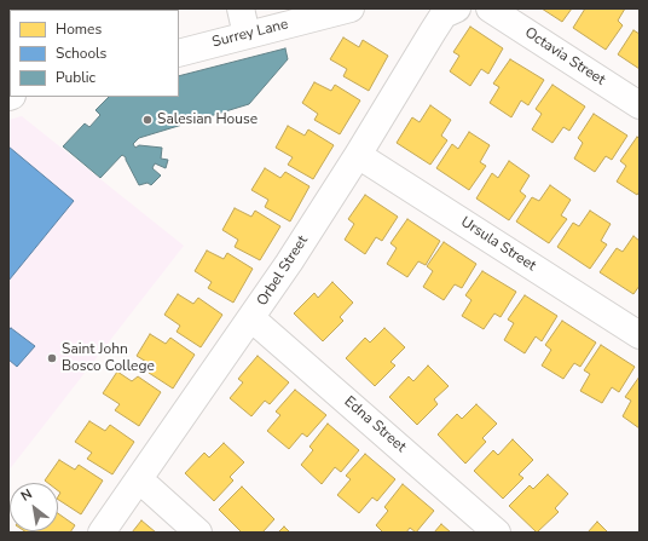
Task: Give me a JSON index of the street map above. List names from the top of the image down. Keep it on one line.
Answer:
{"streets":{"street":["Surrey Lane","Octavia Street","Ursula Street","Orbel Street","Edna Street"]},"crossings":[["Ursula Street","Orbel Street"],["Orbel Street","Edna Street"]],"places":["Salesian House","Saint John Bosco College"],"legend":["Homes","Schools","Public"],"north":"top left"}
